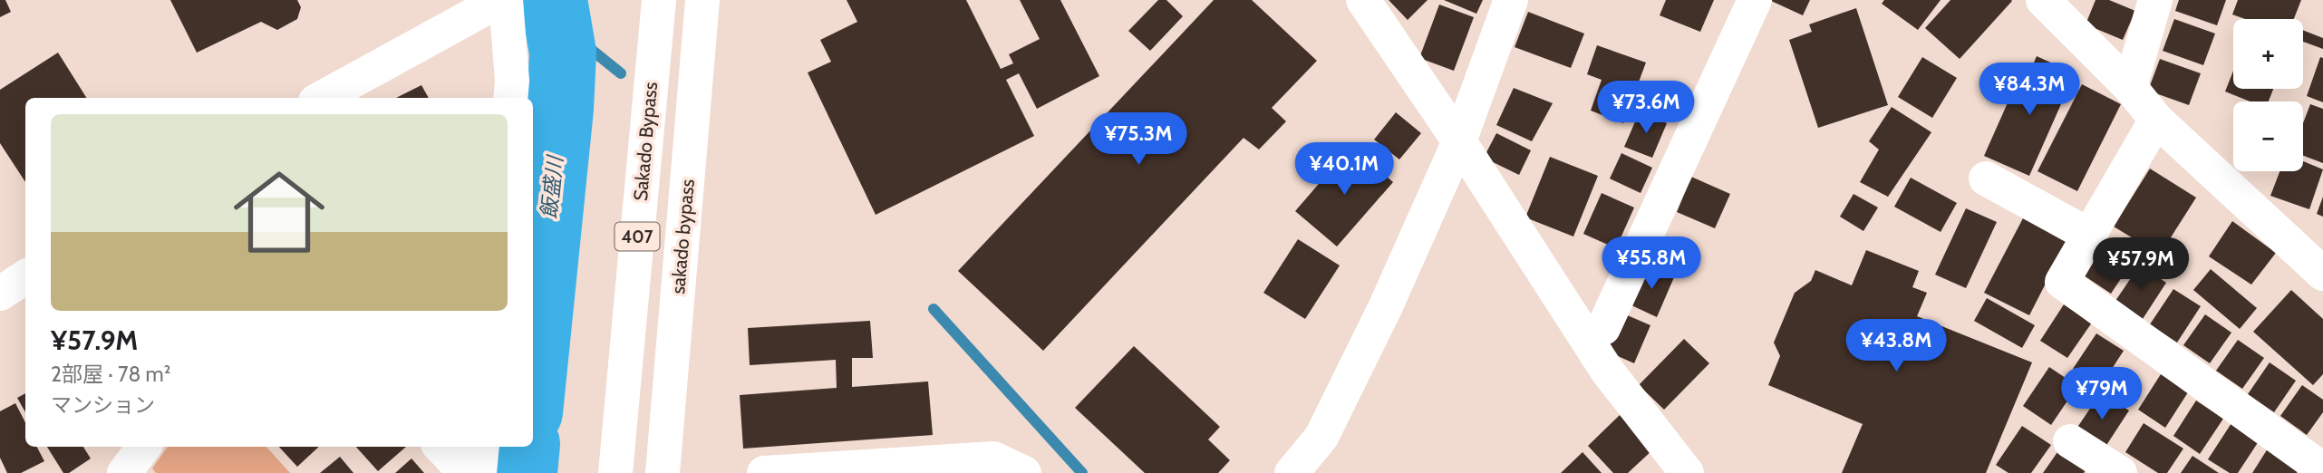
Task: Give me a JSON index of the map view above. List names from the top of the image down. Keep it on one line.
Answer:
{"streets":{"main road":["Sakado Bypass","407","sakado bypass"]},"water":["飯盛川"],"page":{"map_buttons":["+","−"],"price":["¥84.3M","¥73.6M","¥75.3M","¥40.1M","¥55.8M","¥57.9M","¥43.8M","¥79M"],"list":[{"name":"¥57.9M","note":"2部屋 · 78 m² · マンション"}]}}
